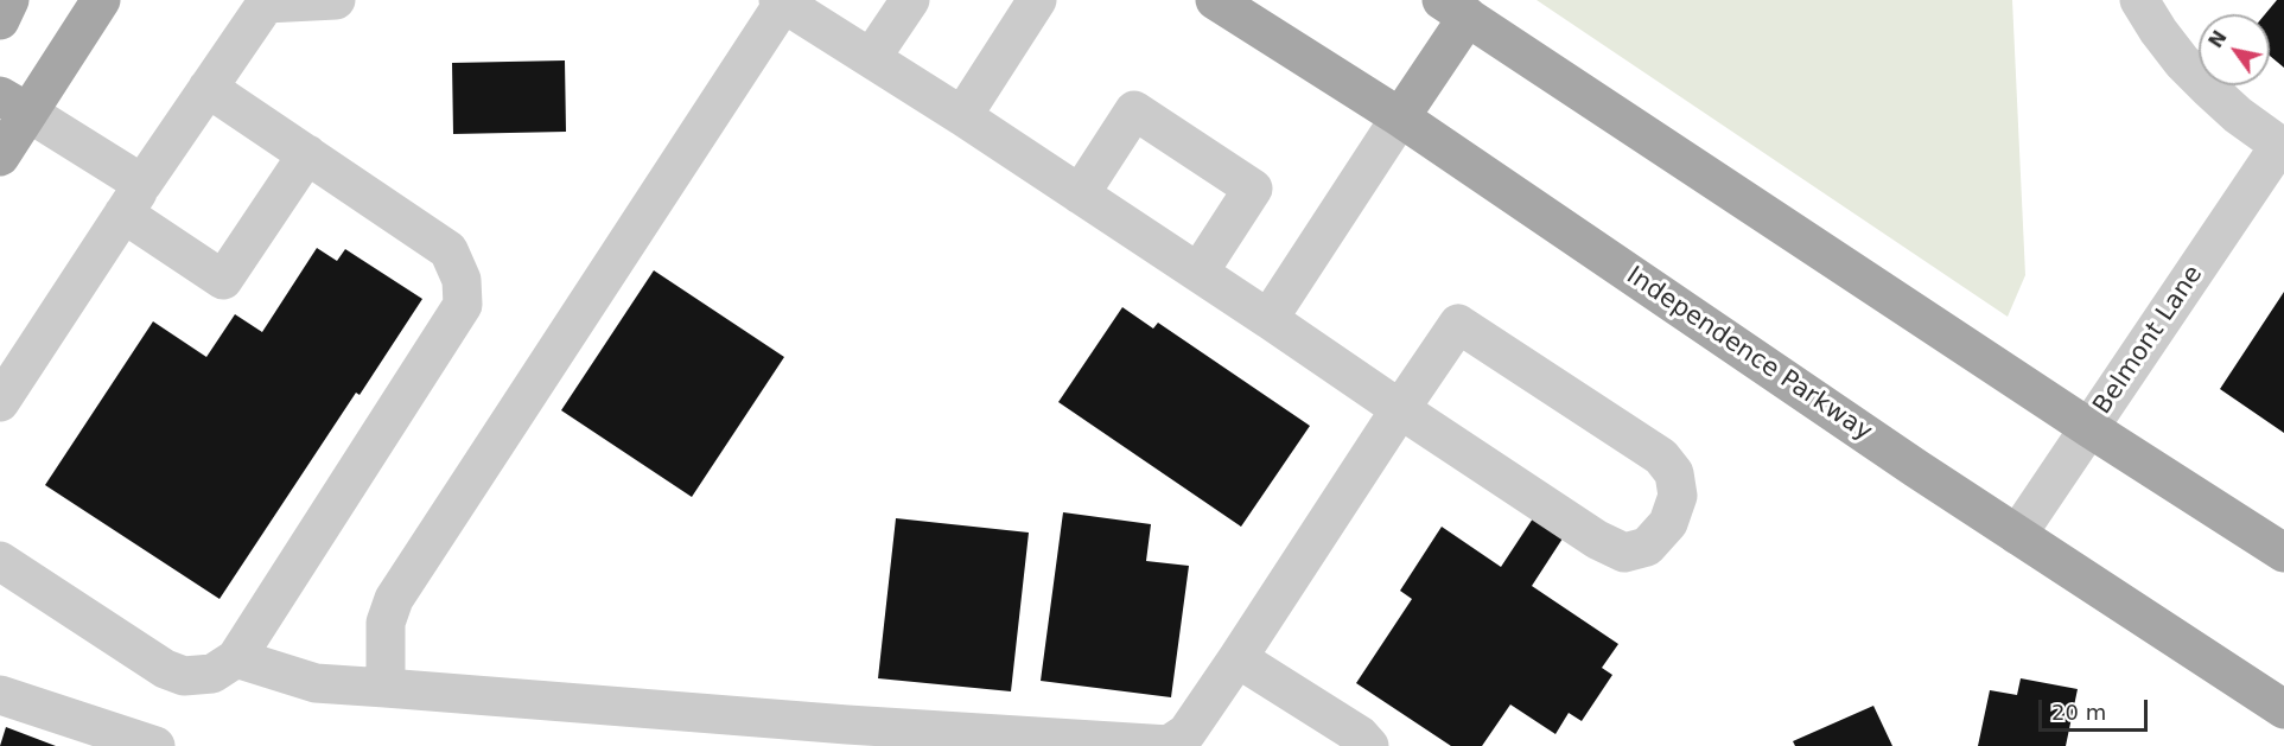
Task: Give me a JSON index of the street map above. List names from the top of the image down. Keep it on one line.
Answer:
{"streets":{"main road":["Independence Parkway"],"street":["Belmont Lane"]},"crossings":[["Belmont Lane","Independence Parkway"]],"scale_bar":"20 m","north":"top left"}
